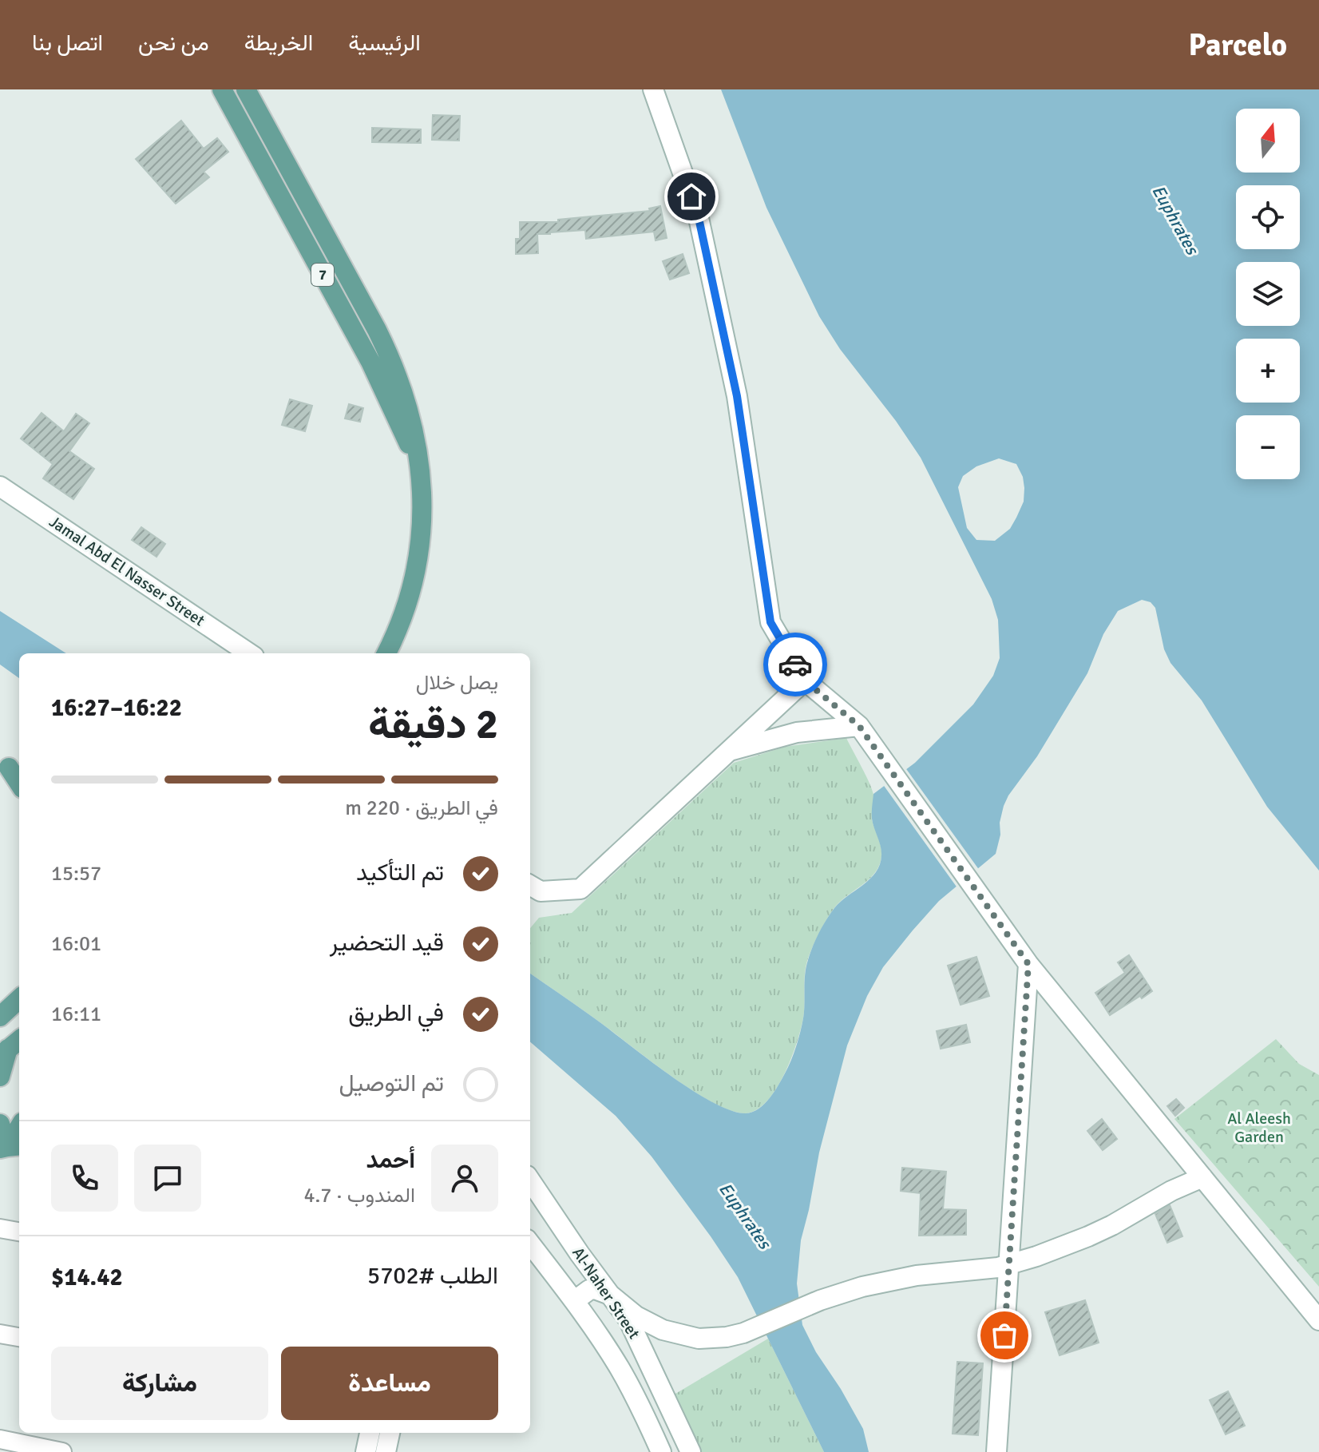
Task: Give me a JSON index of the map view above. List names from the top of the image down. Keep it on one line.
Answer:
{"streets":{"main road":["7"],"street":["Jamal Abd El Nasser Street","Al-Naher Street"]},"water":["Euphrates"],"parks":["Al Aleesh Garden"],"north":"top","page":{"header":"Parcelo","nav":["الرئيسية","الخريطة","من نحن","اتصل بنا"],"map_buttons":["+","−"],"heading":["2 دقيقة","يصل خلال","16:22–16:27"],"panel":["أحمد","المندوب · 4.7","الطلب #5702","$14.42"],"bar":"في الطريق · 220 m","list":[["تم التأكيد","15:57"],["قيد التحضير","16:01"],["في الطريق","16:11"],"تم التوصيل"],"buttons":["مساعدة","مشاركة"]}}
